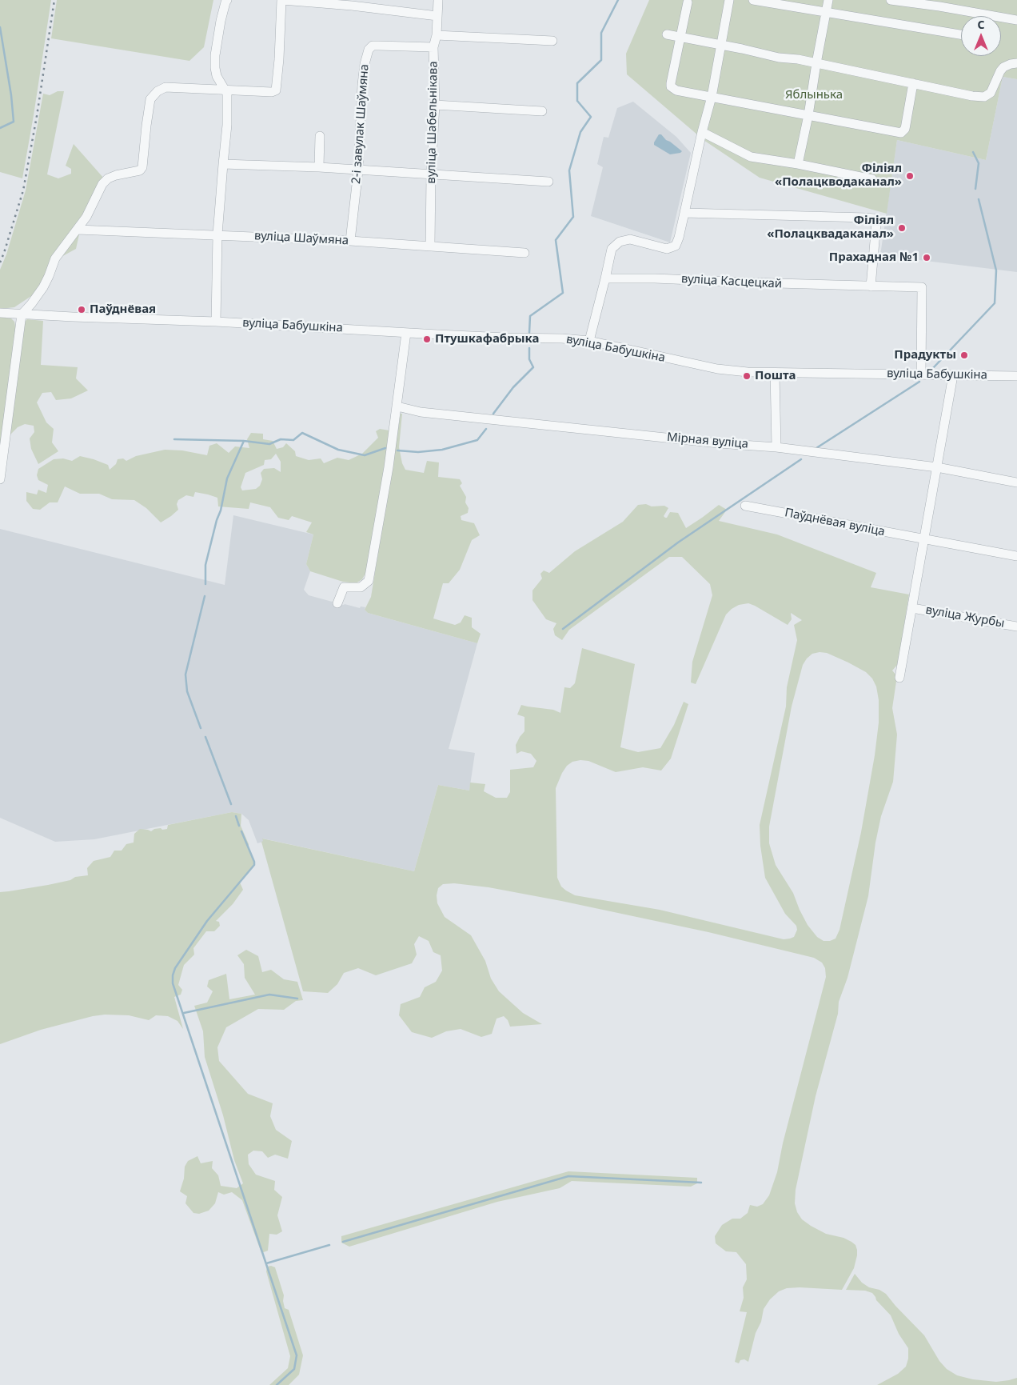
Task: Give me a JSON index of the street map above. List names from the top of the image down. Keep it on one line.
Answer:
{"streets":{"street":["вуліца Шабельнікава","2-і завулак Шаўмяна","вуліца Шаўмяна","вуліца Касцецкай","вуліца Бабушкіна","Мірная вуліца","Паўднёвая вуліца","вуліца Журбы"]},"crossings":[["вуліца Шабельнікава","2-і завулак Шаўмяна"],["вуліца Шабельнікава","вуліца Шаўмяна"],["2-і завулак Шаўмяна","вуліца Шаўмяна"],["вуліца Касцецкай","вуліца Бабушкіна"]],"parks":["Яблынька"],"places":["Філіял «Полацкводаканал»","Філіял «Полацквадаканал»","Прахадная №1","Паўднёвая","Птушкафабрыка","Прадукты","Пошта"],"north":"top"}
